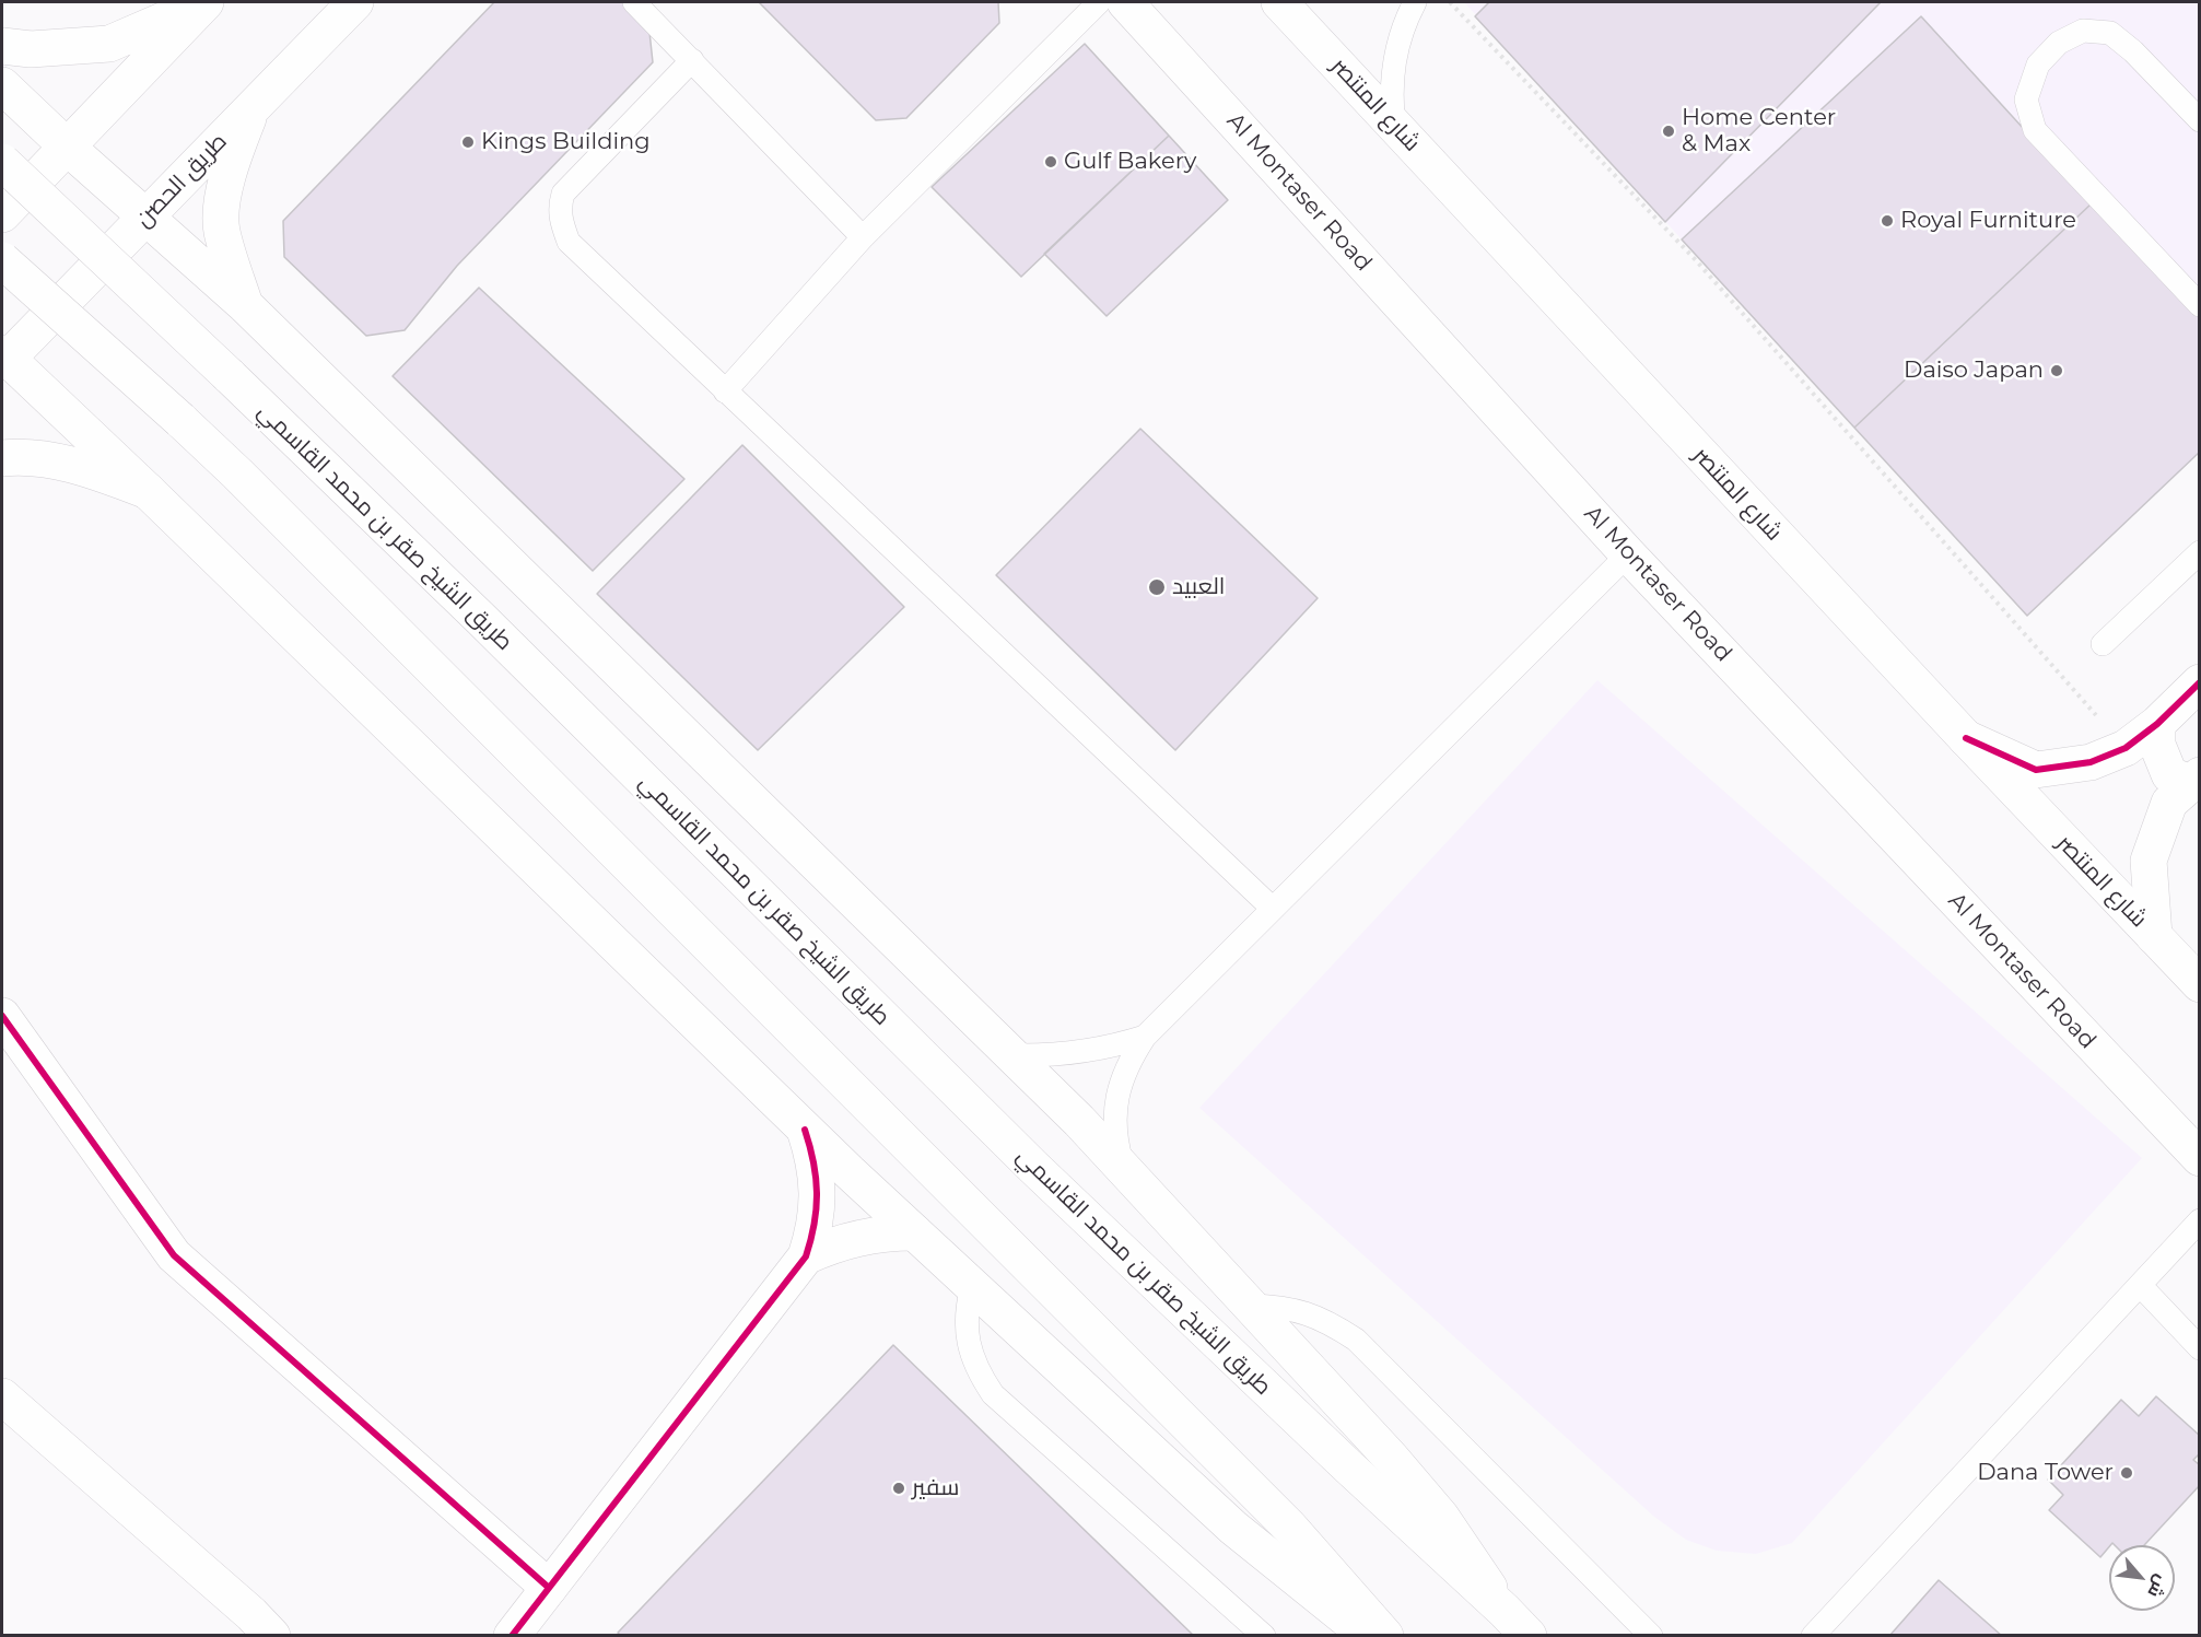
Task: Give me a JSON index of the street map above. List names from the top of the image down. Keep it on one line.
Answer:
{"streets":{"main road":["شارع المنتصر","طريق الحصن","Al Montaser Road","طريق الشيخ صقر بن محمد القاسمي"]},"places":["Home Center & Max","Kings Building","Gulf Bakery","Royal Furniture","Daiso Japan","العبيد","Dana Tower","سفير"],"north":"bottom right"}
